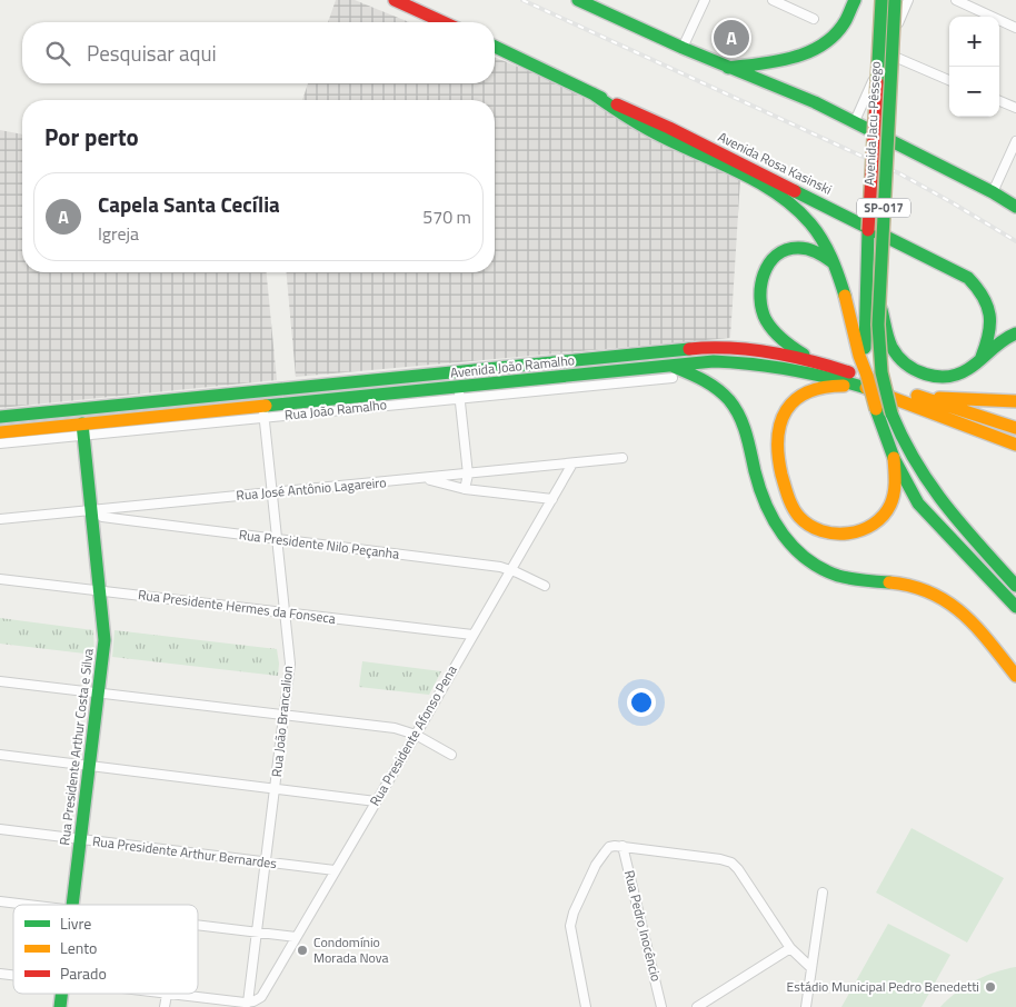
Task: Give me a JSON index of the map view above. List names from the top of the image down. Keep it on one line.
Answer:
{"streets":{"main road":["Avenida Jacu-Pêssego","Avenida Rosa Kasinski","SP-017","Avenida João Ramalho","Rua Presidente Arthur Costa e Silva"],"street":["Rua José Antônio Lagareiro","Rua Presidente Nilo Peçanha","Rua Presidente Hermes da Fonseca","Rua João Brancalion","Rua Presidente Afonso Pena","Rua Presidente Arthur Bernardes","Rua Pedro Inocêncio"]},"crossings":[["Avenida Jacu-Pêssego","SP-017"],["Avenida Jacu-Pêssego","Avenida João Ramalho"],["SP-017","Avenida João Ramalho"],["Avenida João Ramalho","Rua João Brancalion"],["Avenida João Ramalho","Rua Presidente Arthur Costa e Silva"],["Rua José Antônio Lagareiro","Rua Presidente Nilo Peçanha"],["Rua José Antônio Lagareiro","Rua João Brancalion"],["Rua José Antônio Lagareiro","Rua Presidente Afonso Pena"],["Rua José Antônio Lagareiro","Rua Presidente Arthur Costa e Silva"],["Rua Presidente Nilo Peçanha","Rua João Brancalion"],["Rua Presidente Nilo Peçanha","Rua Presidente Afonso Pena"],["Rua Presidente Nilo Peçanha","Rua Presidente Arthur Costa e Silva"],["Rua Presidente Hermes da Fonseca","Rua João Brancalion"],["Rua Presidente Hermes da Fonseca","Rua Presidente Afonso Pena"],["Rua Presidente Hermes da Fonseca","Rua Presidente Arthur Costa e Silva"],["Rua João Brancalion","Rua Presidente Afonso Pena"],["Rua João Brancalion","Rua Presidente Arthur Bernardes"],["Rua Presidente Afonso Pena","Rua Presidente Arthur Bernardes"],["Rua Presidente Arthur Costa e Silva","Rua Presidente Arthur Bernardes"]],"places":["Condomínio Morada Nova","Estádio Municipal Pedro Benedetti"],"legend":["Livre","Lento","Parado"],"page":{"map_buttons":["+","−"],"pins":"A","search":"Pesquisar aqui","heading":"Por perto","list":[{"mark":"A","name":"Capela Santa Cecília","note":"Igreja","value":"570 m"}]}}
